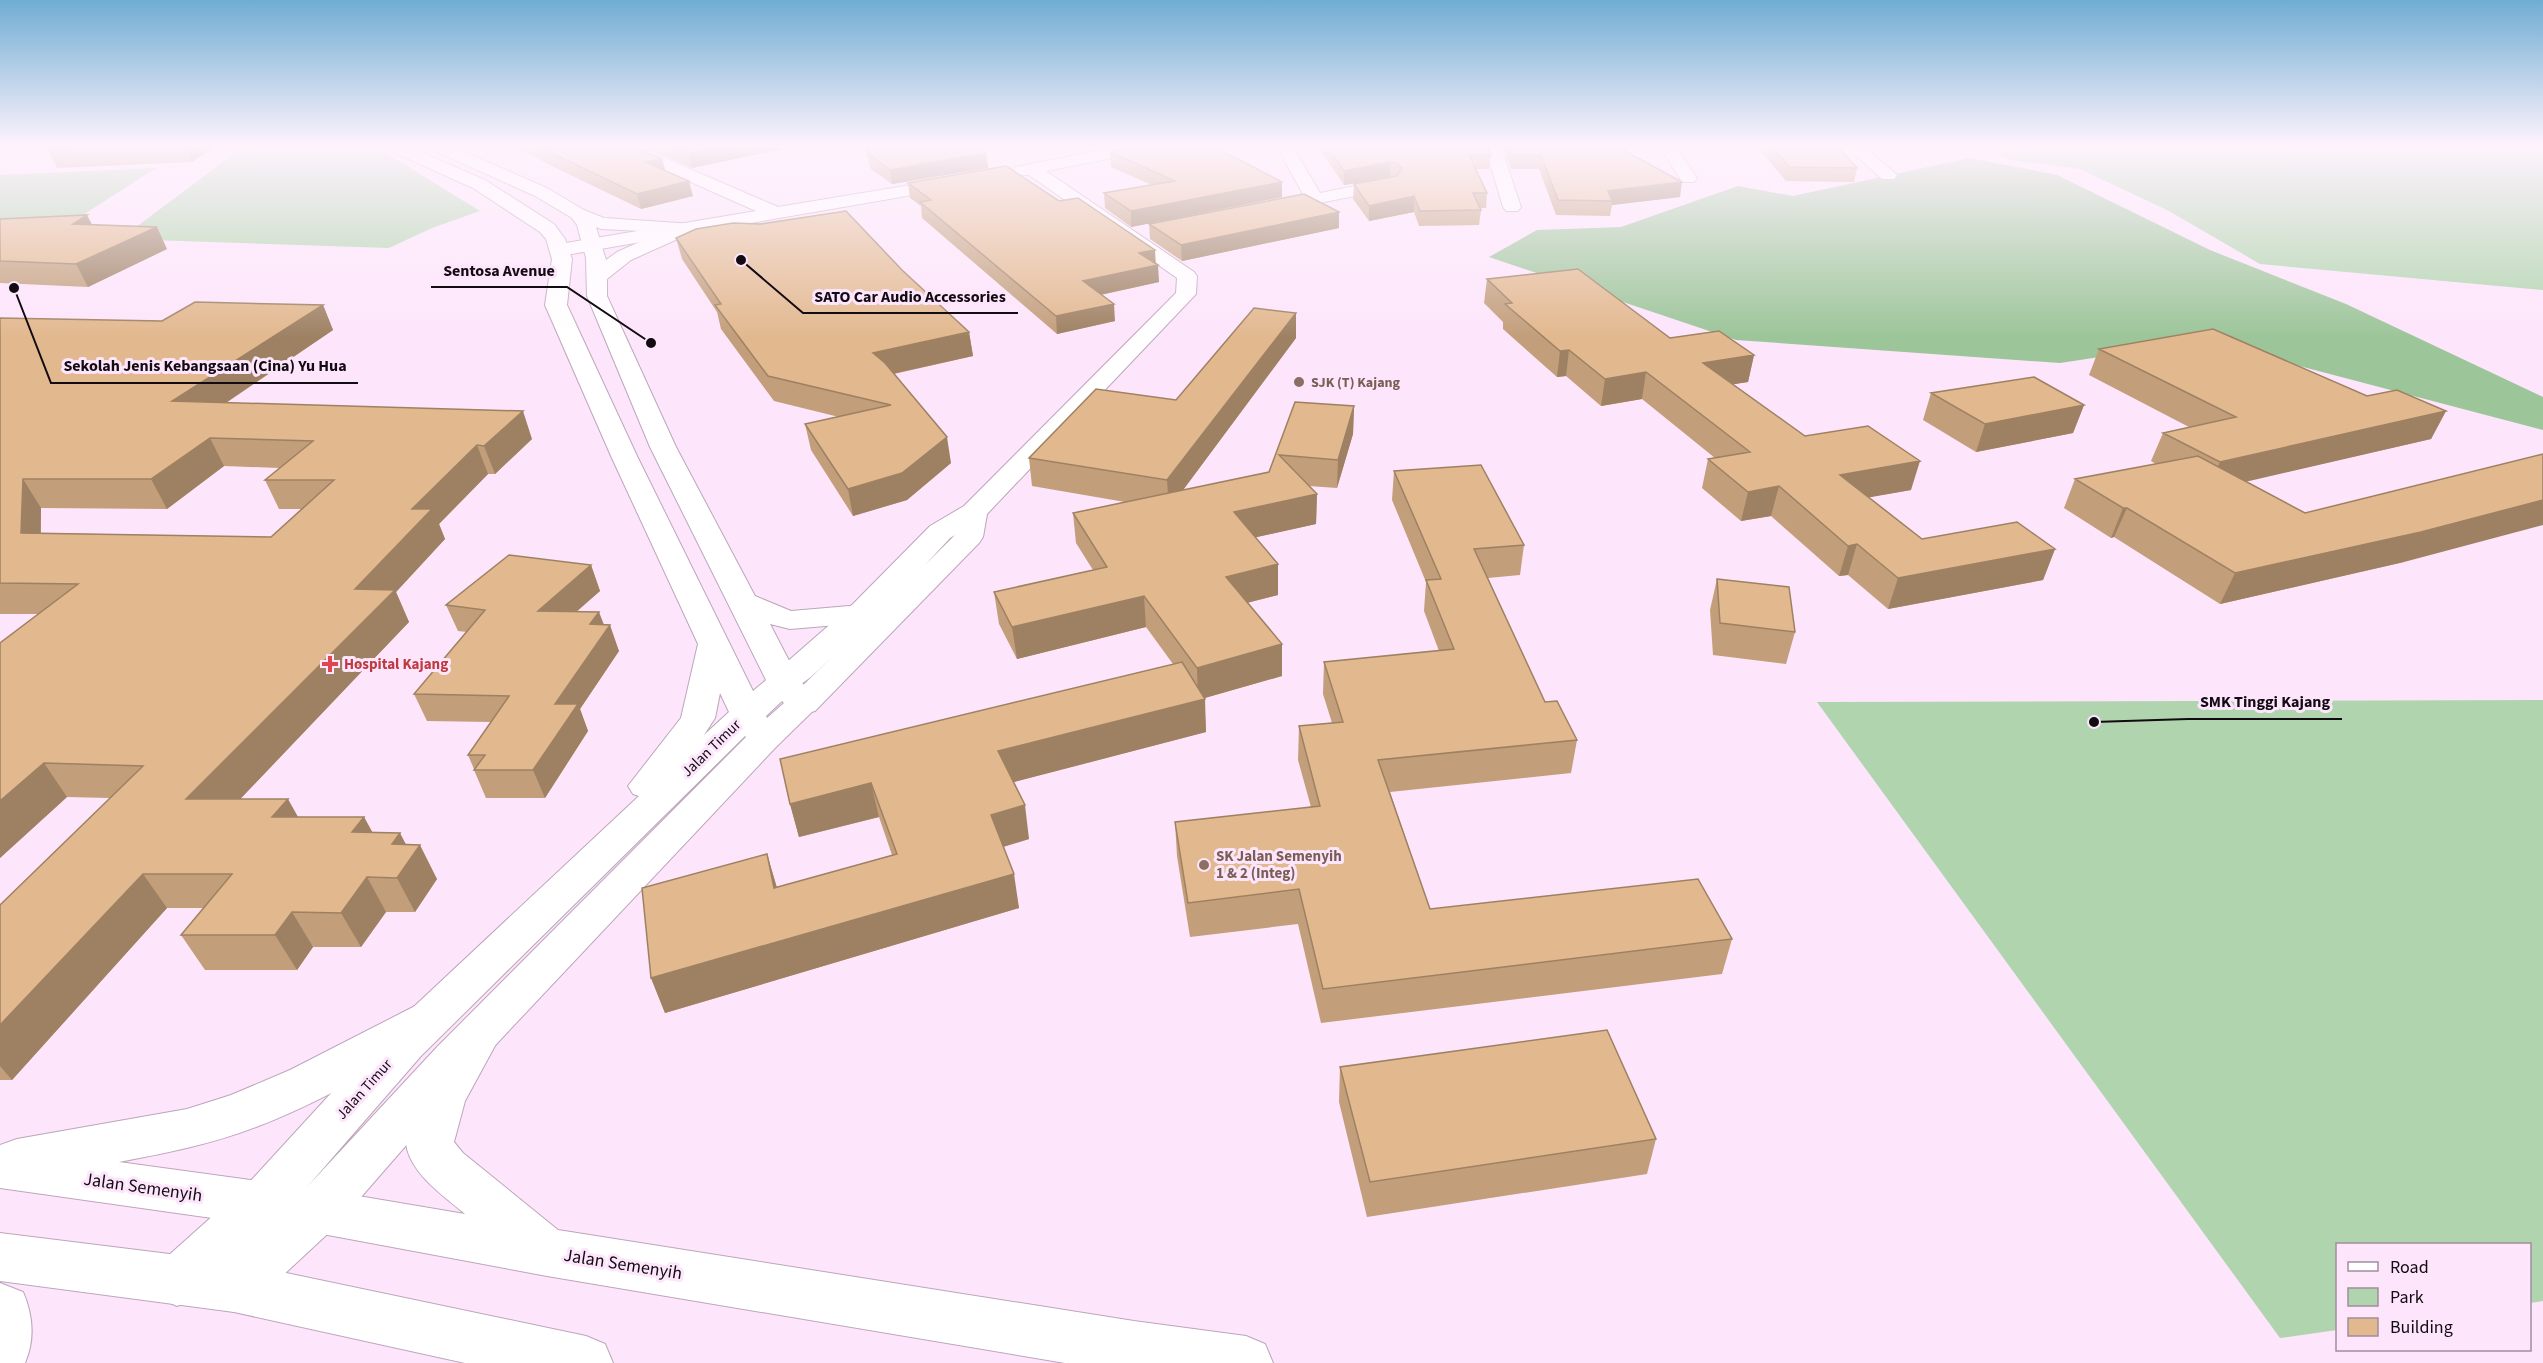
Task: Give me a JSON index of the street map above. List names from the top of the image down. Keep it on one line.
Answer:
{"streets":{"main road":["Jalan Timur","Jalan Semenyih"]},"crossings":[["Jalan Timur","Jalan Semenyih"]],"places":{"other":["SATO Car Audio Accessories","Sekolah Jenis Kebangsaan (Cina) Yu Hua","Sentosa Avenue","SJK (T) Kajang","SMK Tinggi Kajang","SK Jalan Semenyih 1 & 2 (Integ)"],"health":["Hospital Kajang"]},"legend":["Road","Park","Building"]}
